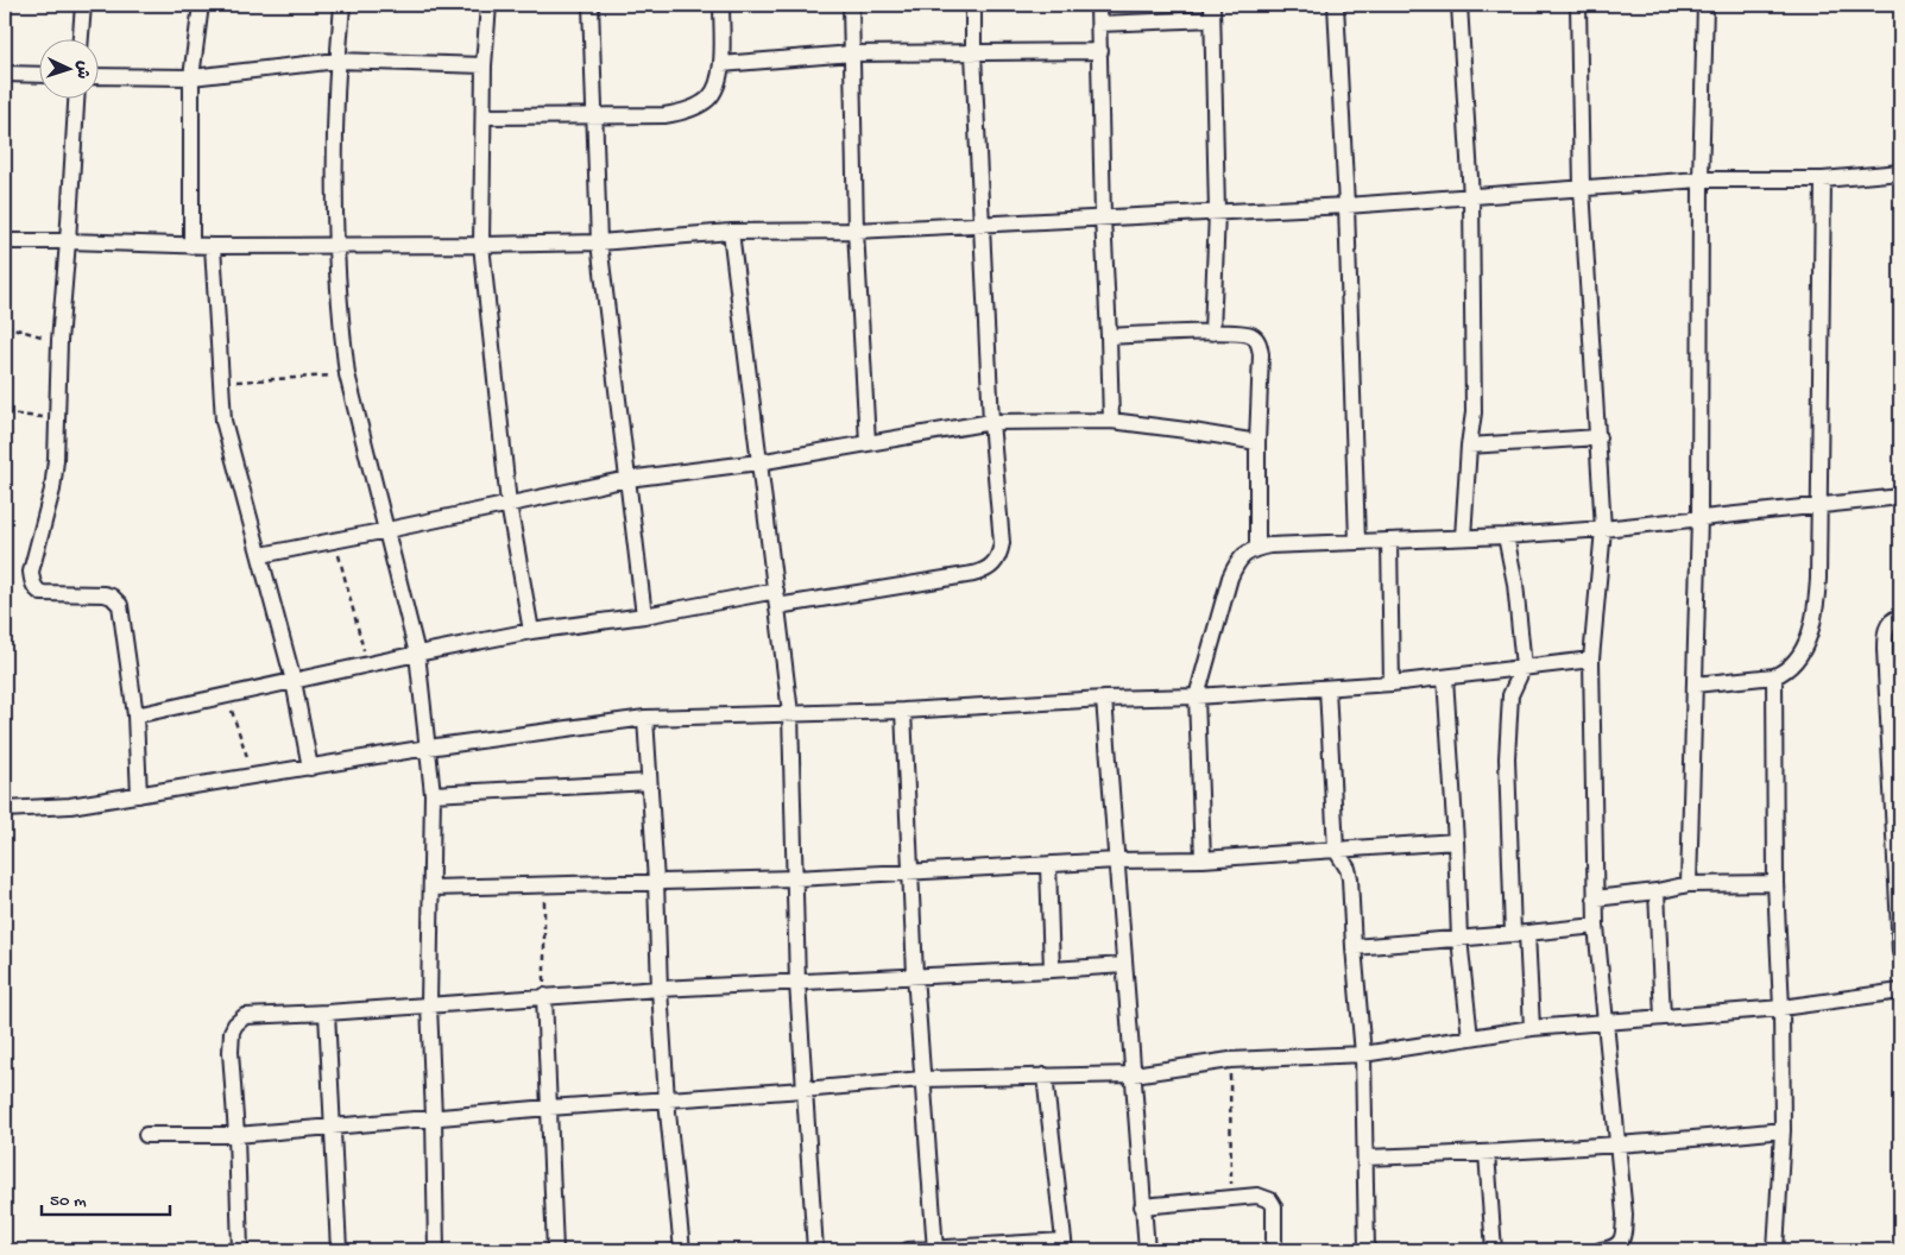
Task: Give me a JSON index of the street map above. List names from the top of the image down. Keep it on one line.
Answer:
{"scale_bar":"50 m","north":"right"}
